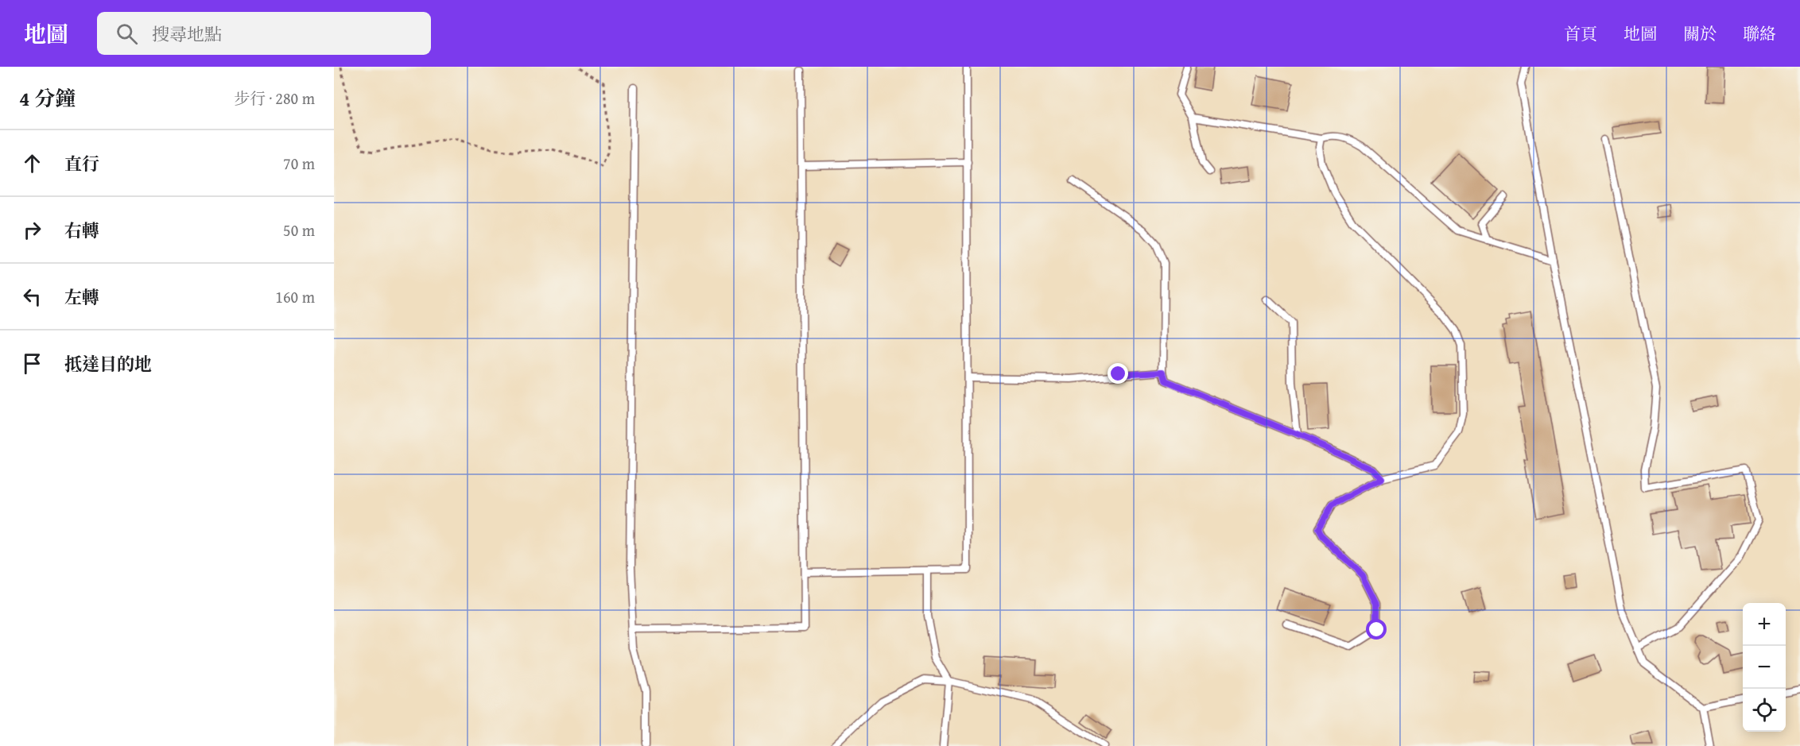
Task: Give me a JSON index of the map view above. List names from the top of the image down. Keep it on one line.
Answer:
{"page":{"header":"地圖","search":"搜尋地點","nav":["首頁","地圖","關於","聯絡"],"heading":["4 分鐘","步行 · 280 m"],"list":[["直行","70 m"],["右轉","50 m"],["左轉","160 m"],"抵達目的地"],"map_buttons":["+","−"]}}
